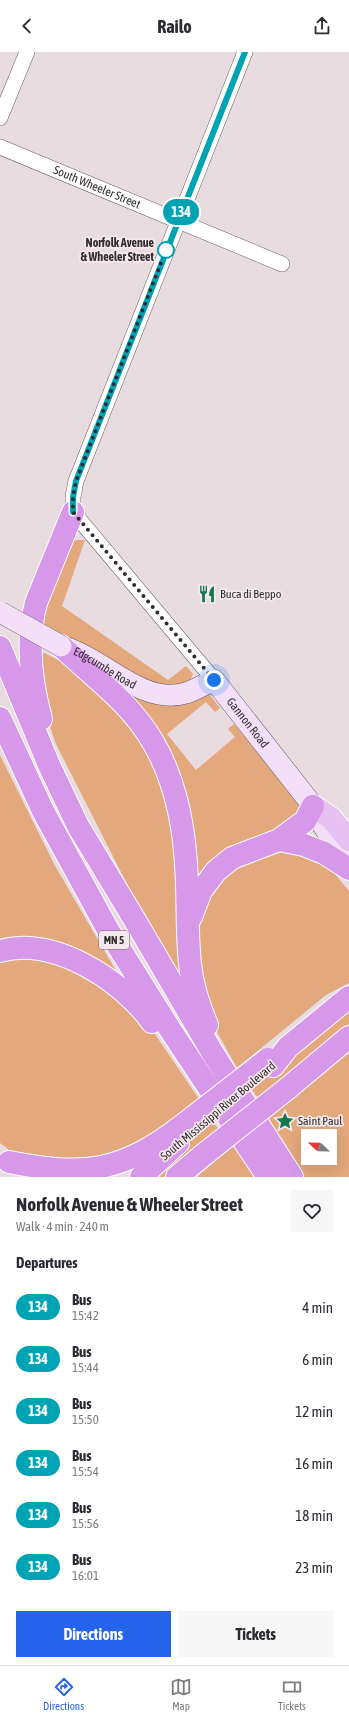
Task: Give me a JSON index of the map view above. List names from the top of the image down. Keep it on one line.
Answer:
{"streets":{"highway":["MN 5","South Mississippi River Boulevard"],"main road":["Gannon Road"],"street":["South Wheeler Street","Edgcumbe Road"]},"crossings":[["Edgcumbe Road","Gannon Road"]],"places":{"other":["Norfolk Avenue & Wheeler Street"],"restaurant":["Buca di Beppo"],"place":["Saint Paul"]},"lines":["bus line 134"],"north":"left","page":{"header":"Railo","on_map":"134","heading":[["Norfolk Avenue & Wheeler Street","Walk · 4 min · 240 m"],"Departures"],"list":[{"mark":"134","name":"Bus","note":"15:42","value":"4 min"},{"mark":"134","name":"Bus","note":"15:44","value":"6 min"},{"mark":"134","name":"Bus","note":"15:50","value":"12 min"},{"mark":"134","name":"Bus","note":"15:54","value":"16 min"},{"mark":"134","name":"Bus","note":"15:56","value":"18 min"},{"mark":"134","name":"Bus","note":"16:01","value":"23 min"}],"buttons":["Directions","Tickets"],"tabs":["Directions","Map","Tickets"]}}
